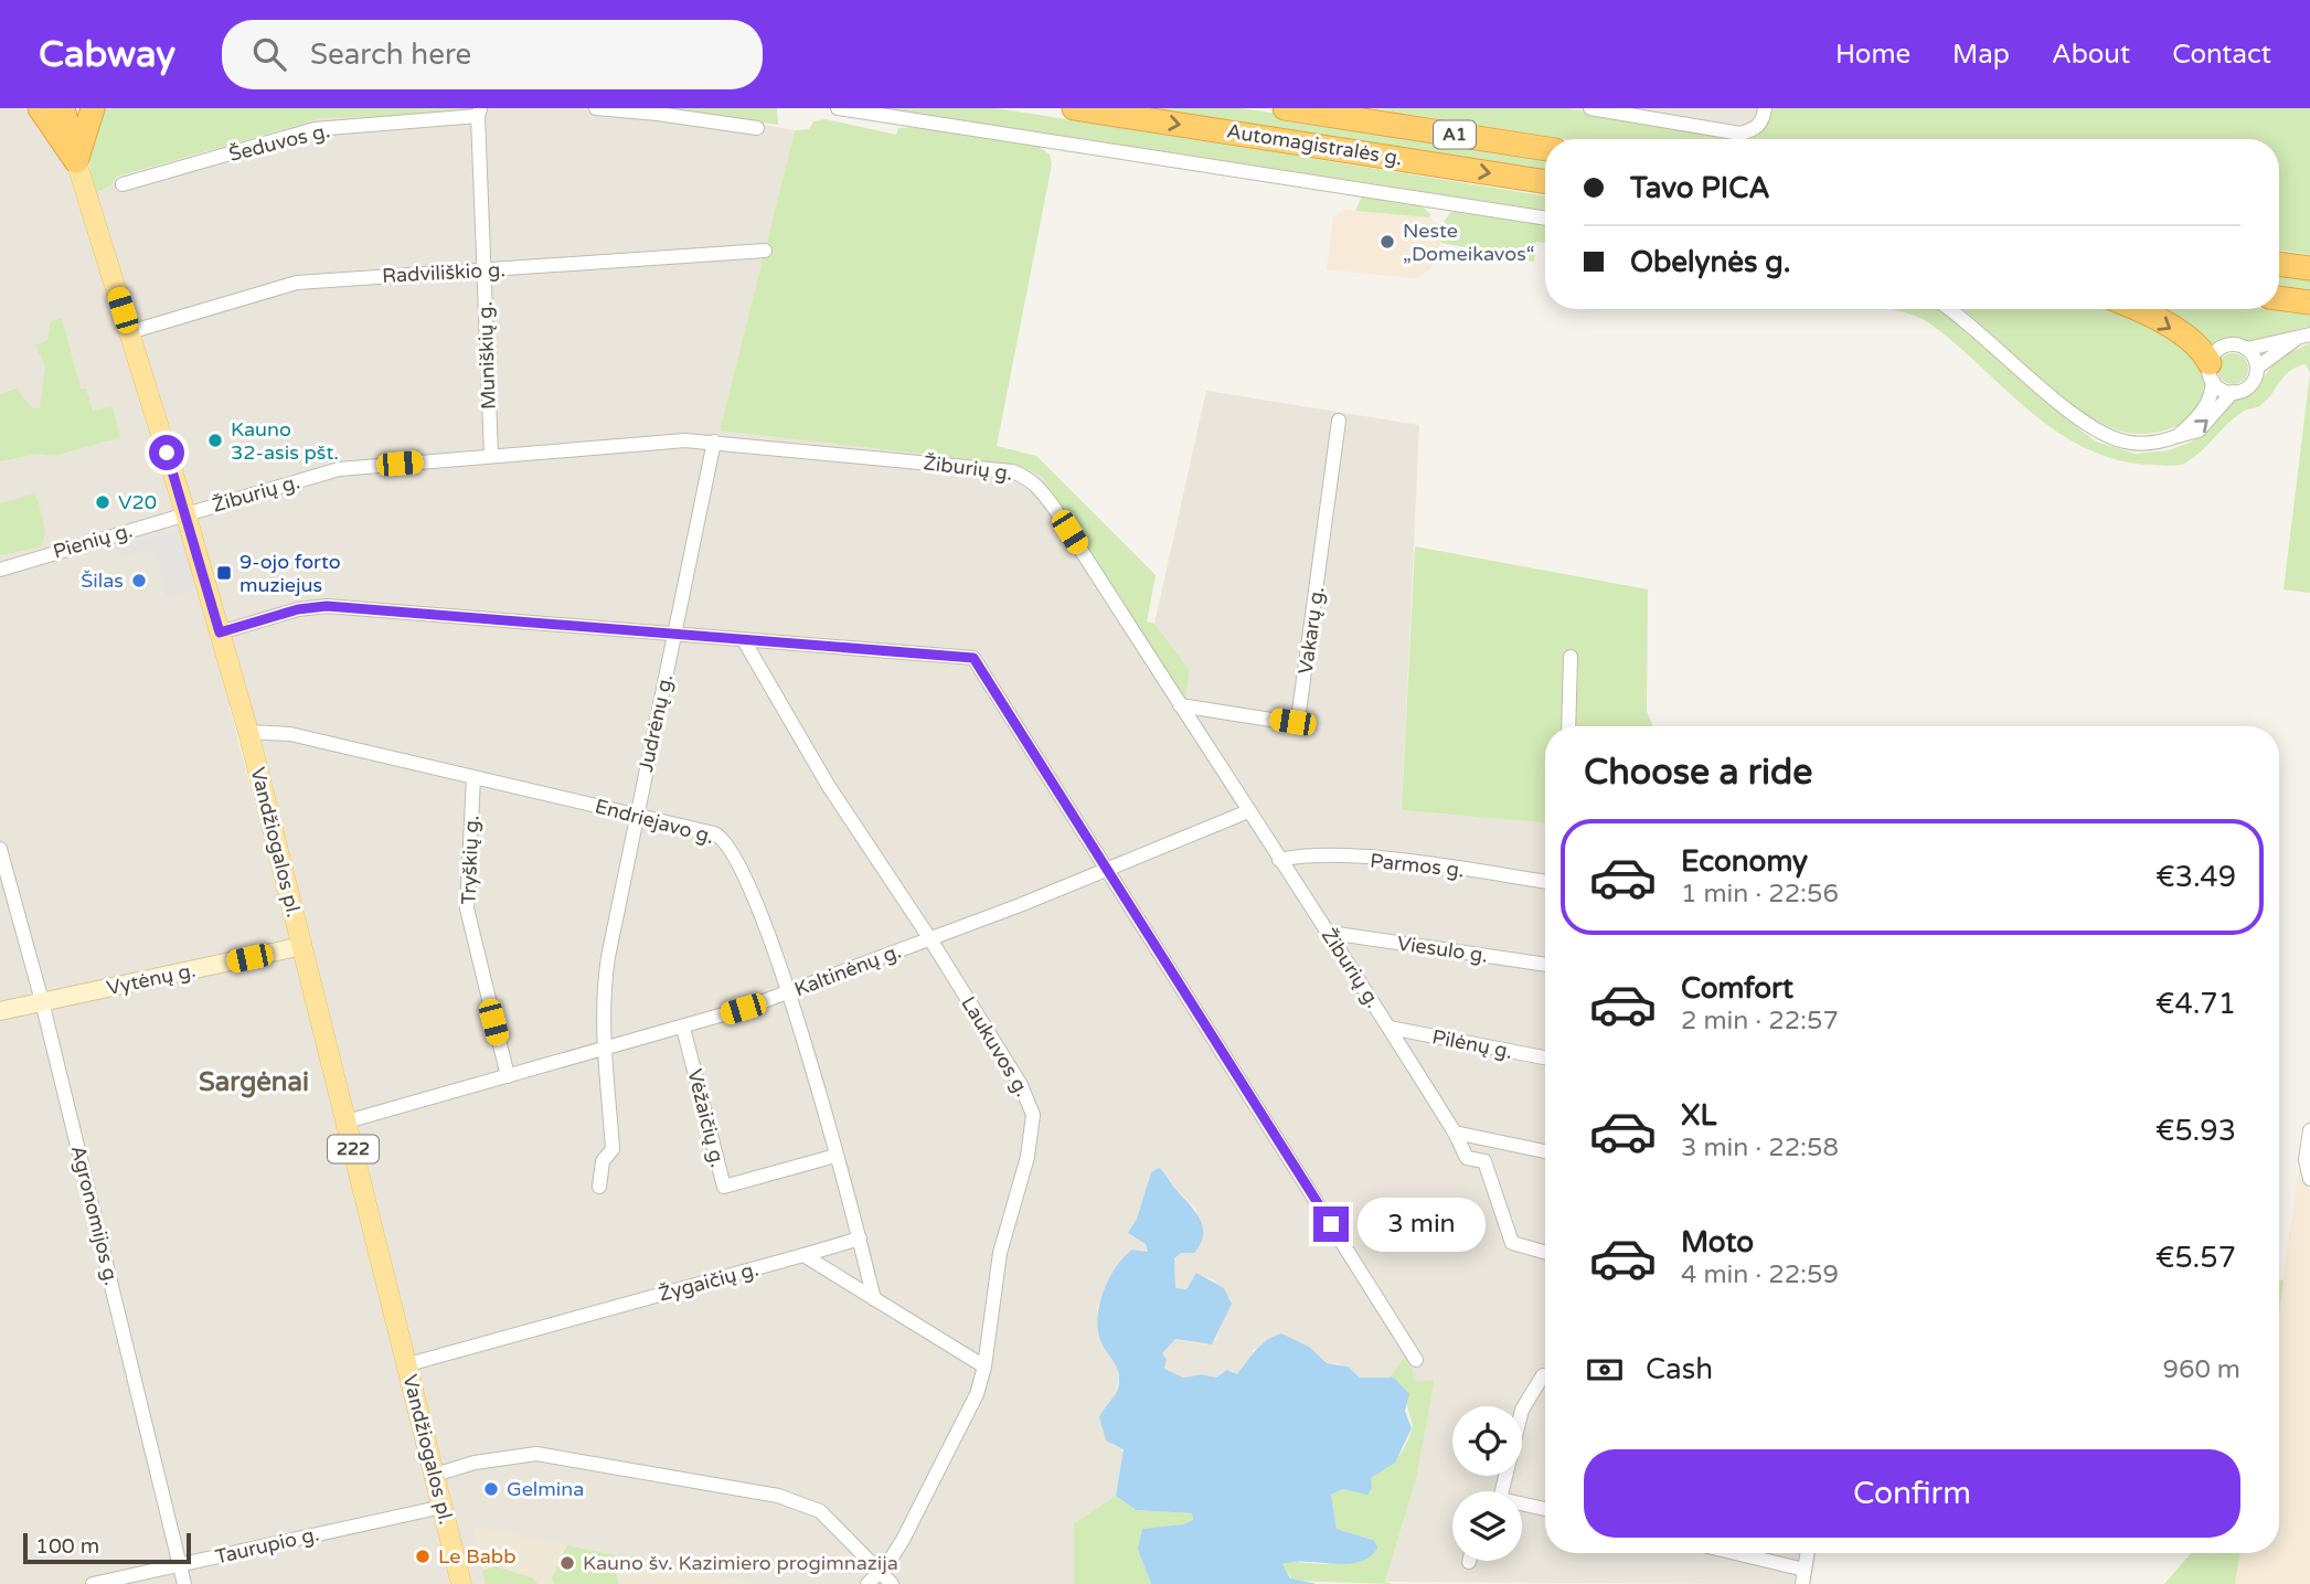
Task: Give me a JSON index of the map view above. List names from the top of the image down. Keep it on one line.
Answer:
{"streets":{"highway":["A1","Automagistralės g.","Vandžiogalos pl.","222"],"main road":["Vytėnų g."],"street":["Šeduvos g.","Radviliškio g.","Muniškių g.","Žiburių g.","Pienių g.","Vakarų g.","Judrėnų g.","Endriejavo g.","Tryškių g.","Parmos g.","Viesulo g.","Kaltinėnų g.","Pilėnų g.","Laukuvos g.","Vėžaičių g.","Agronomijos g.","Žygaičių g.","Taurupio g."]},"crossings":[["Šeduvos g.","Muniškių g."],["Radviliškio g.","Muniškių g."],["Radviliškio g.","Vandžiogalos pl."],["Muniškių g.","Žiburių g."],["Žiburių g.","Pienių g."],["Žiburių g.","Vakarų g."],["Žiburių g.","Judrėnų g."],["Žiburių g.","Vandžiogalos pl."],["Žiburių g.","Parmos g."],["Žiburių g.","Viesulo g."],["Žiburių g.","Kaltinėnų g."],["Žiburių g.","Pilėnų g."],["Pienių g.","Vandžiogalos pl."],["Judrėnų g.","Endriejavo g."],["Judrėnų g.","Kaltinėnų g."],["Endriejavo g.","Vandžiogalos pl."],["Endriejavo g.","Tryškių g."],["Endriejavo g.","Kaltinėnų g."],["Endriejavo g.","Vėžaičių g."],["Endriejavo g.","Žygaičių g."],["Vandžiogalos pl.","Kaltinėnų g."],["Vandžiogalos pl.","Vytėnų g."],["Vandžiogalos pl.","222"],["Vandžiogalos pl.","Žygaičių g."],["Vandžiogalos pl.","Taurupio g."],["Tryškių g.","Kaltinėnų g."],["Kaltinėnų g.","Laukuvos g."],["Kaltinėnų g.","Vėžaičių g."],["Vytėnų g.","Agronomijos g."],["Agronomijos g.","Taurupio g."]],"districts":["Sargėnai"],"places":{"other":["Neste „Domeikavos“","Kauno 32-asis pšt.","V20","Šilas","Gelmina","Le Babb","Kauno šv. Kazimiero progimnazija"],"transit":["9-ojo forto muziejus"]},"scale_bar":"100 m","page":{"header":"Cabway","search":"Search here","nav":["Home","Map","About","Contact"],"banner":["Tavo PICA","Obelynės g."],"heading":"Choose a ride","list":[{"name":"Economy","note":"1 min · 22:56","value":"€3.49"},{"name":"Comfort","note":"2 min · 22:57","value":"€4.71"},{"name":"XL","note":"3 min · 22:58","value":"€5.93"},{"name":"Moto","note":"4 min · 22:59","value":"€5.57"}],"bubble":"3 min","pay":["Cash","960 m"],"buttons":"Confirm","scale":"100 m"}}
